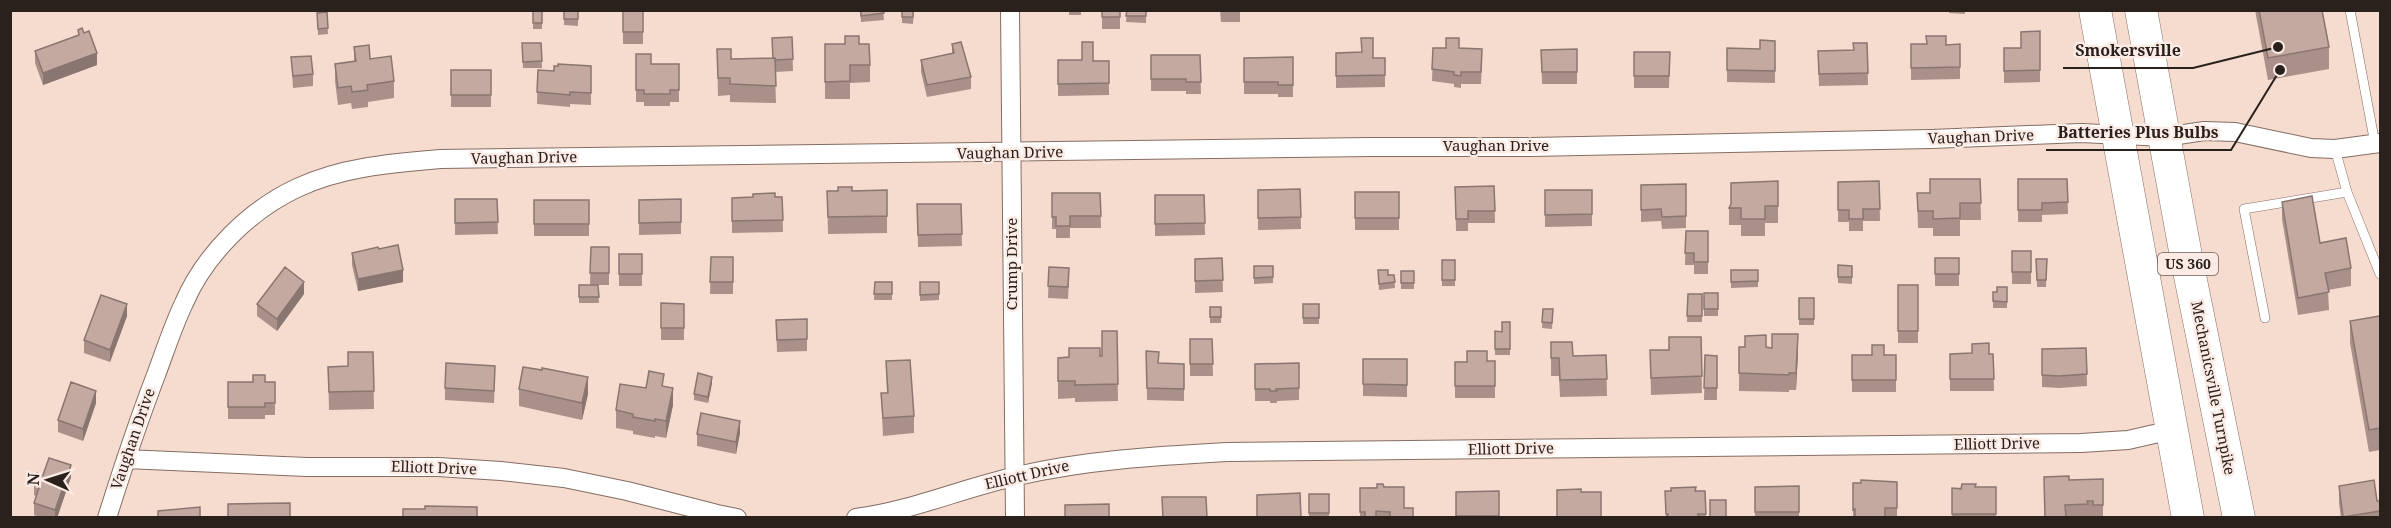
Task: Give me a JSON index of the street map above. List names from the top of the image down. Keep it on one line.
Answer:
{"streets":{"highway":["US 360","Mechanicsville Turnpike"],"street":["Vaughan Drive","Crump Drive","Elliott Drive"]},"crossings":[["Vaughan Drive","Crump Drive"],["Vaughan Drive","US 360"],["Vaughan Drive","Mechanicsville Turnpike"],["Vaughan Drive","Elliott Drive"],["Crump Drive","Elliott Drive"],["US 360","Elliott Drive"]],"places":["Smokersville","Batteries Plus Bulbs"],"north":"left"}
